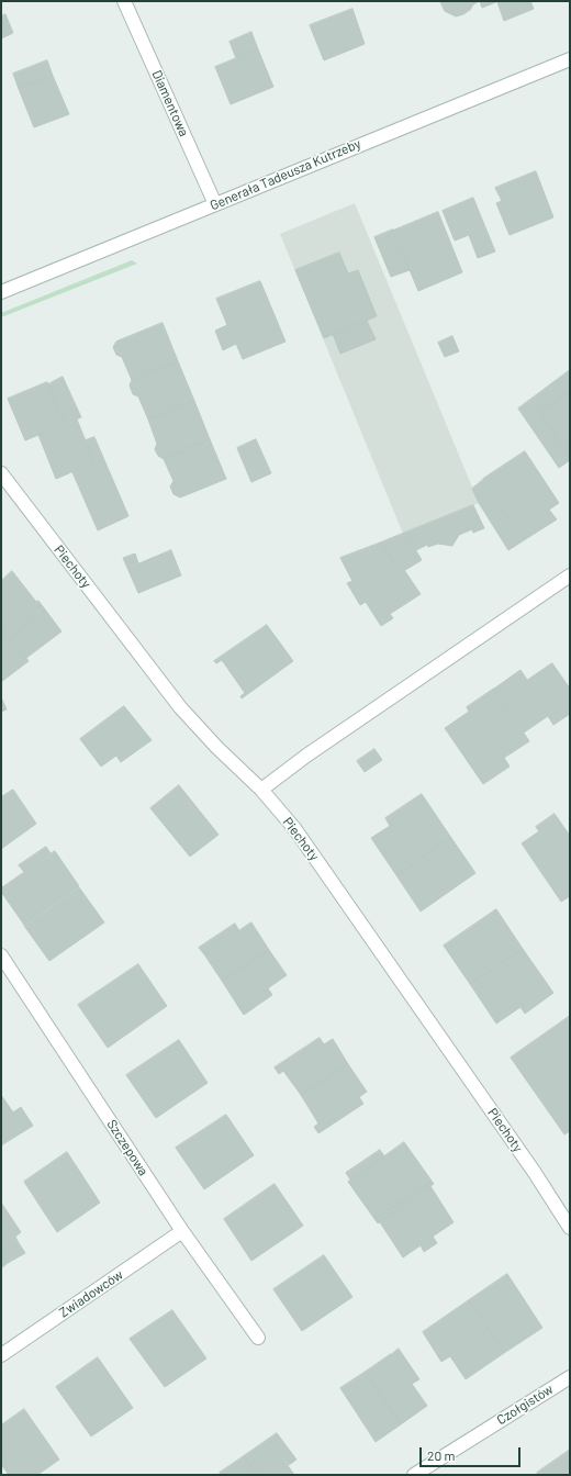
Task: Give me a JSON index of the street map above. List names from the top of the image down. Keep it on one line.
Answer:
{"streets":{"street":["Diamentowa","Generała Tadeusza Kutrzeby","Piechoty","Szczepowa","Zwiadowców","Czołgistów"]},"crossings":[["Diamentowa","Generała Tadeusza Kutrzeby"],["Szczepowa","Zwiadowców"]],"scale_bar":"20 m"}
